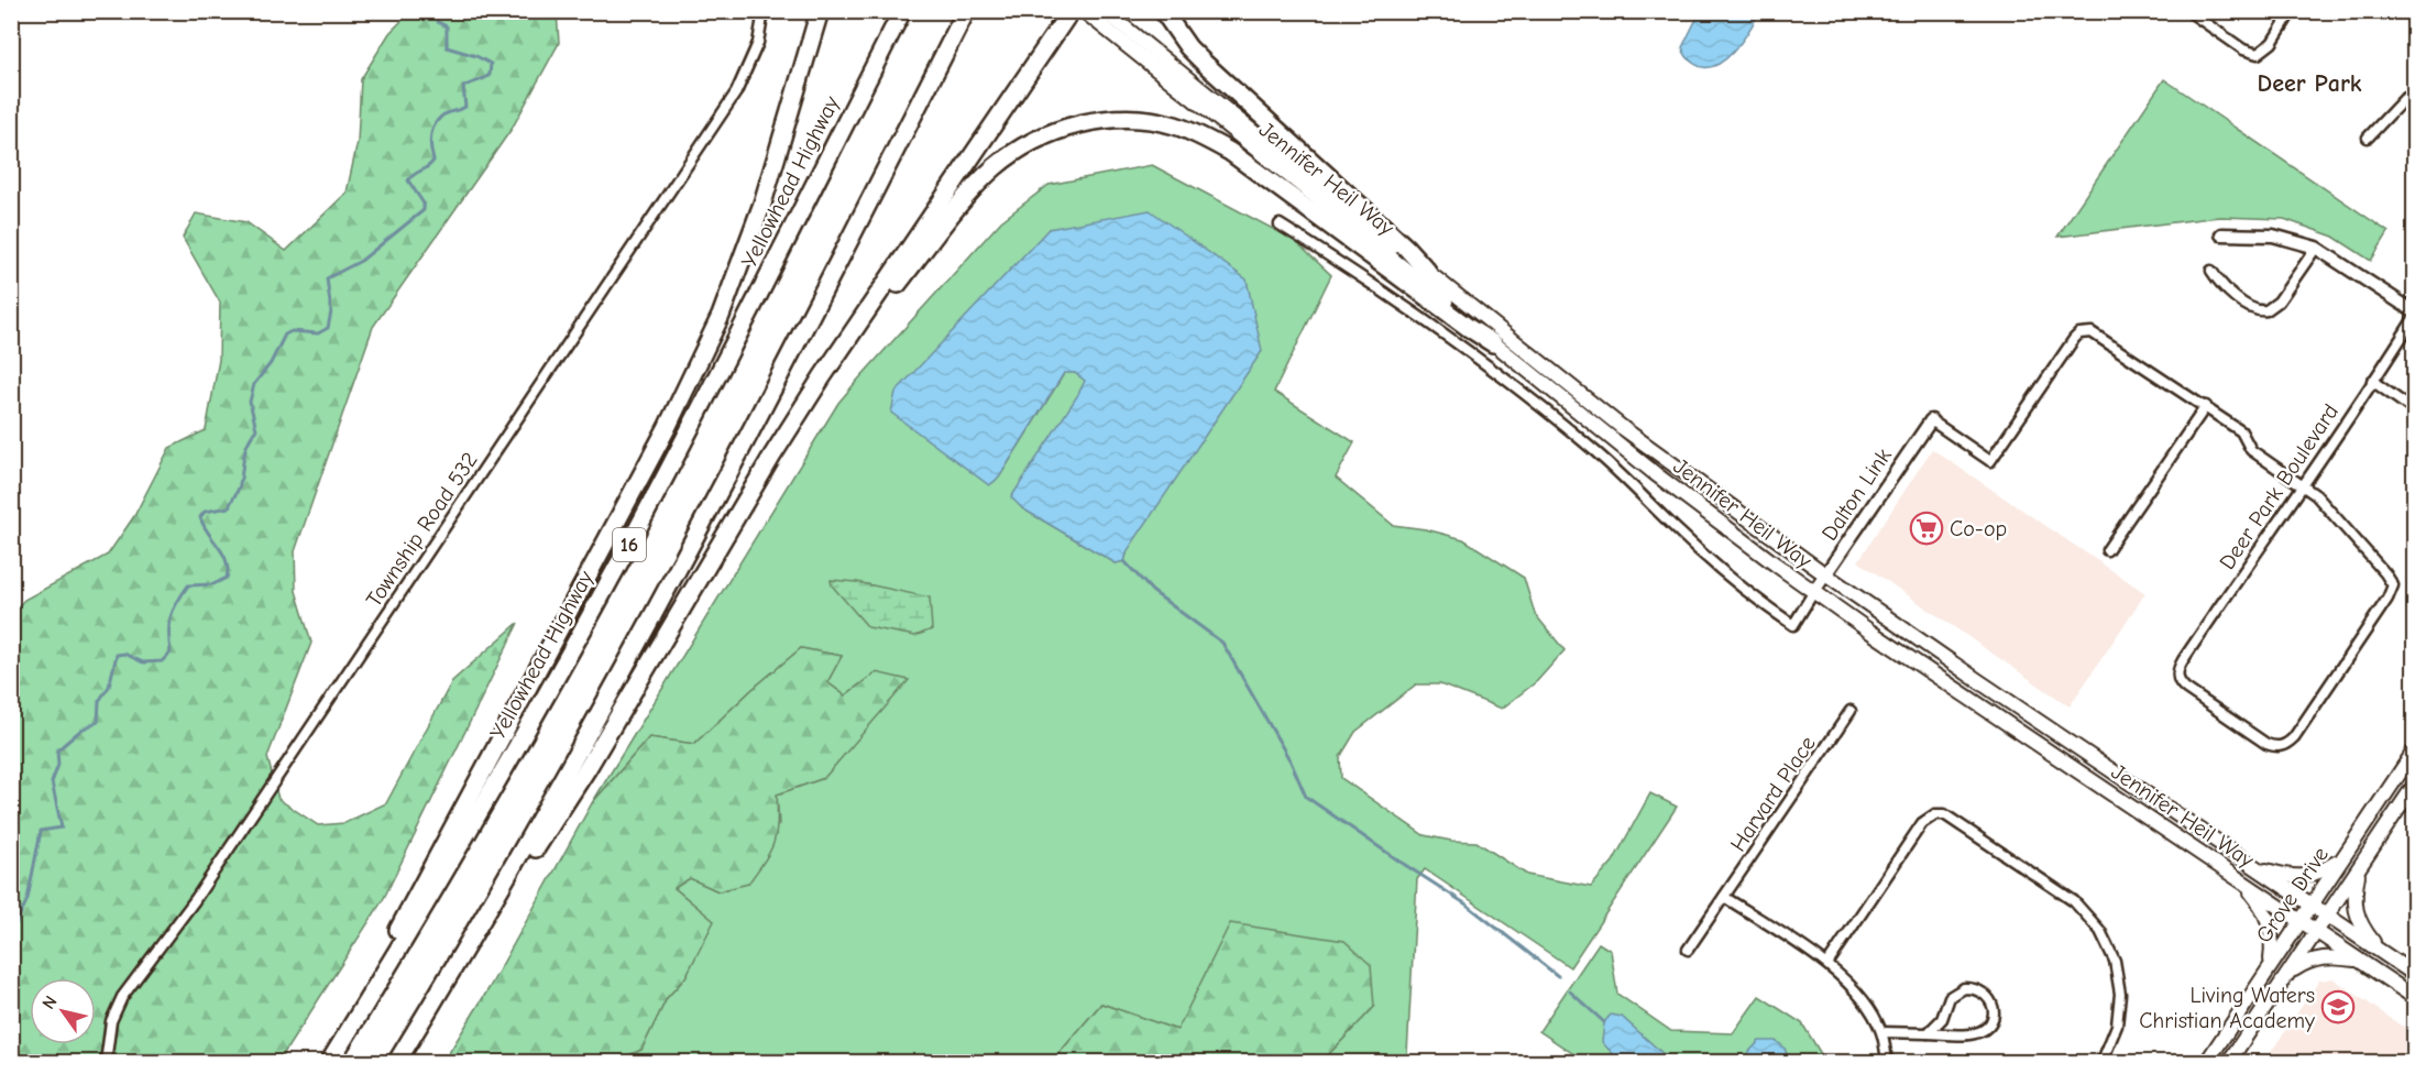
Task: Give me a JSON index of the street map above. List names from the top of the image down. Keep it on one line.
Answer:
{"streets":{"highway":["Yellowhead Highway","16"],"main road":["Jennifer Heil Way","Grove Drive"],"street":["Deer Park Boulevard","Dalton Link","Township Road 532","Harvard Place"]},"crossings":[["Jennifer Heil Way","Dalton Link"],["Jennifer Heil Way","Grove Drive"]],"districts":["Deer Park"],"places":{"supermarket":["Co-op"],"school or university":["Living Waters Christian Academy"]},"north":"top left"}
